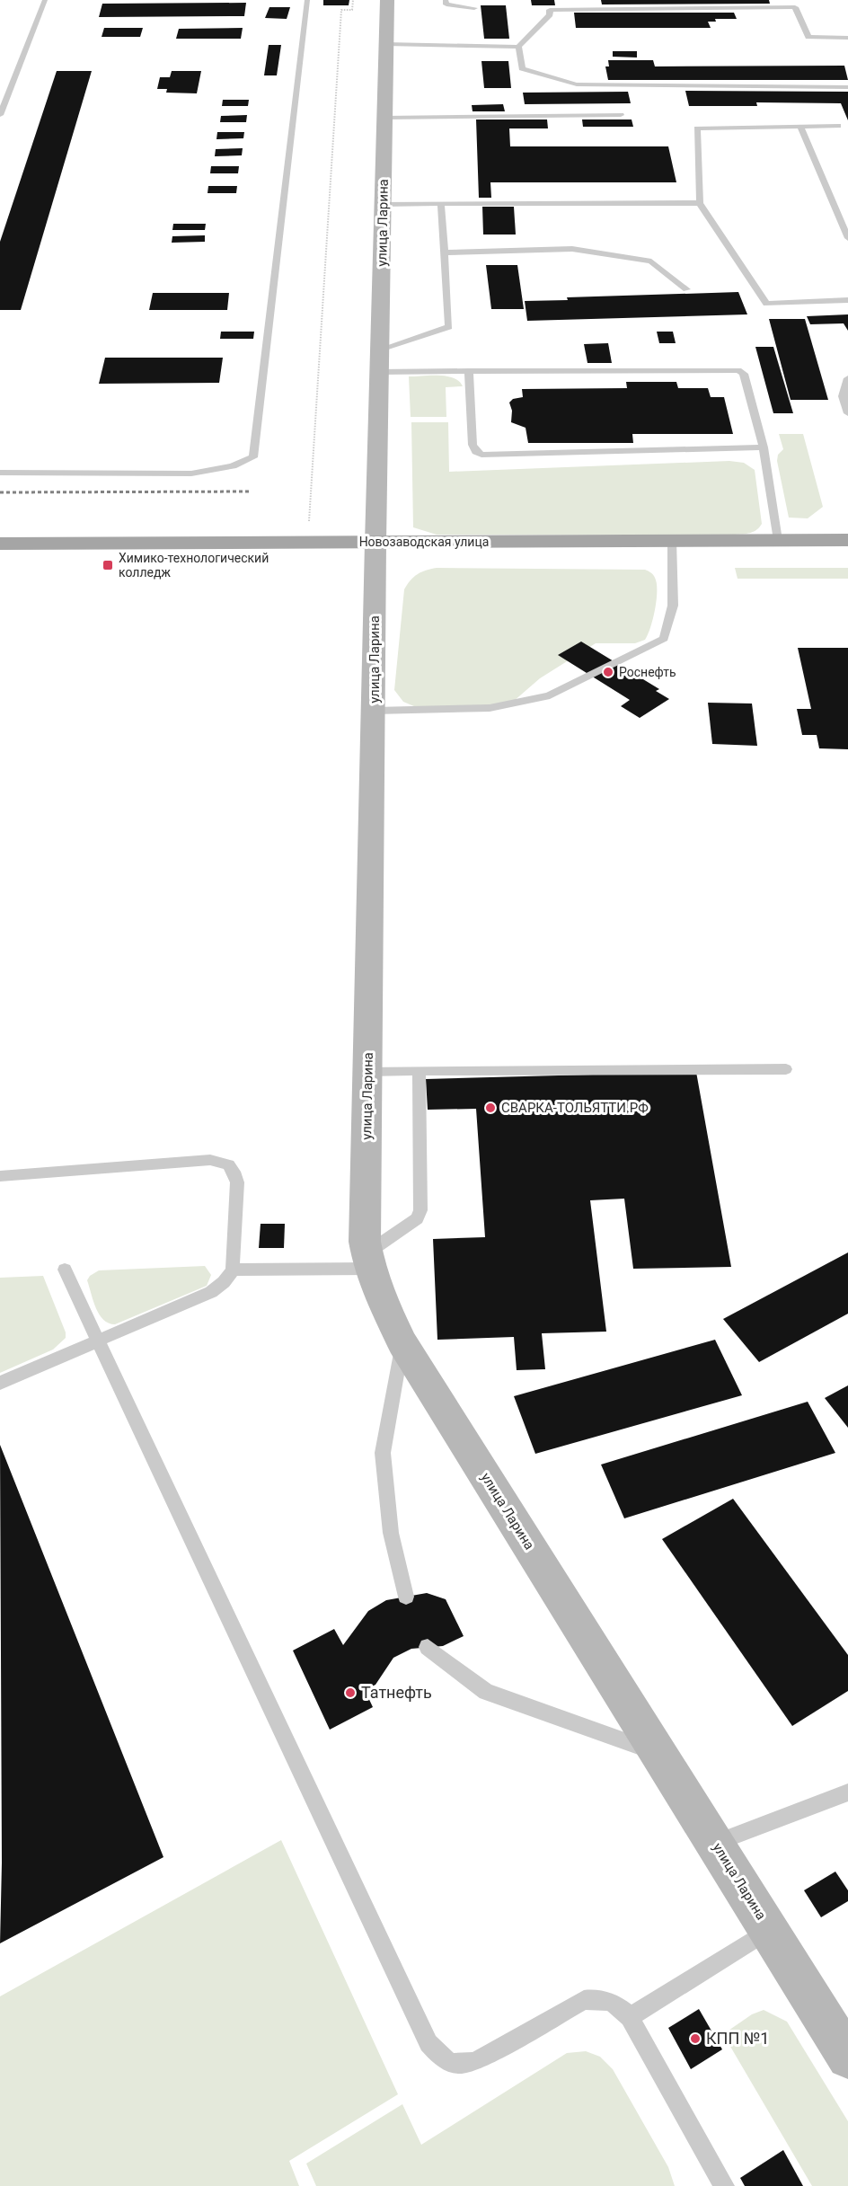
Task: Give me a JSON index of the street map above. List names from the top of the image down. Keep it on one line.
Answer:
{"streets":{"main road":["Новозаводская улица"],"street":["улица Ларина"]},"crossings":[["улица Ларина","Новозаводская улица"]],"places":{"transit":["Химико-технологический колледж"],"other":["Роснефть","СВАРКА-ТОЛЬЯТТИ.РФ","Татнефть","КПП №1"]}}
